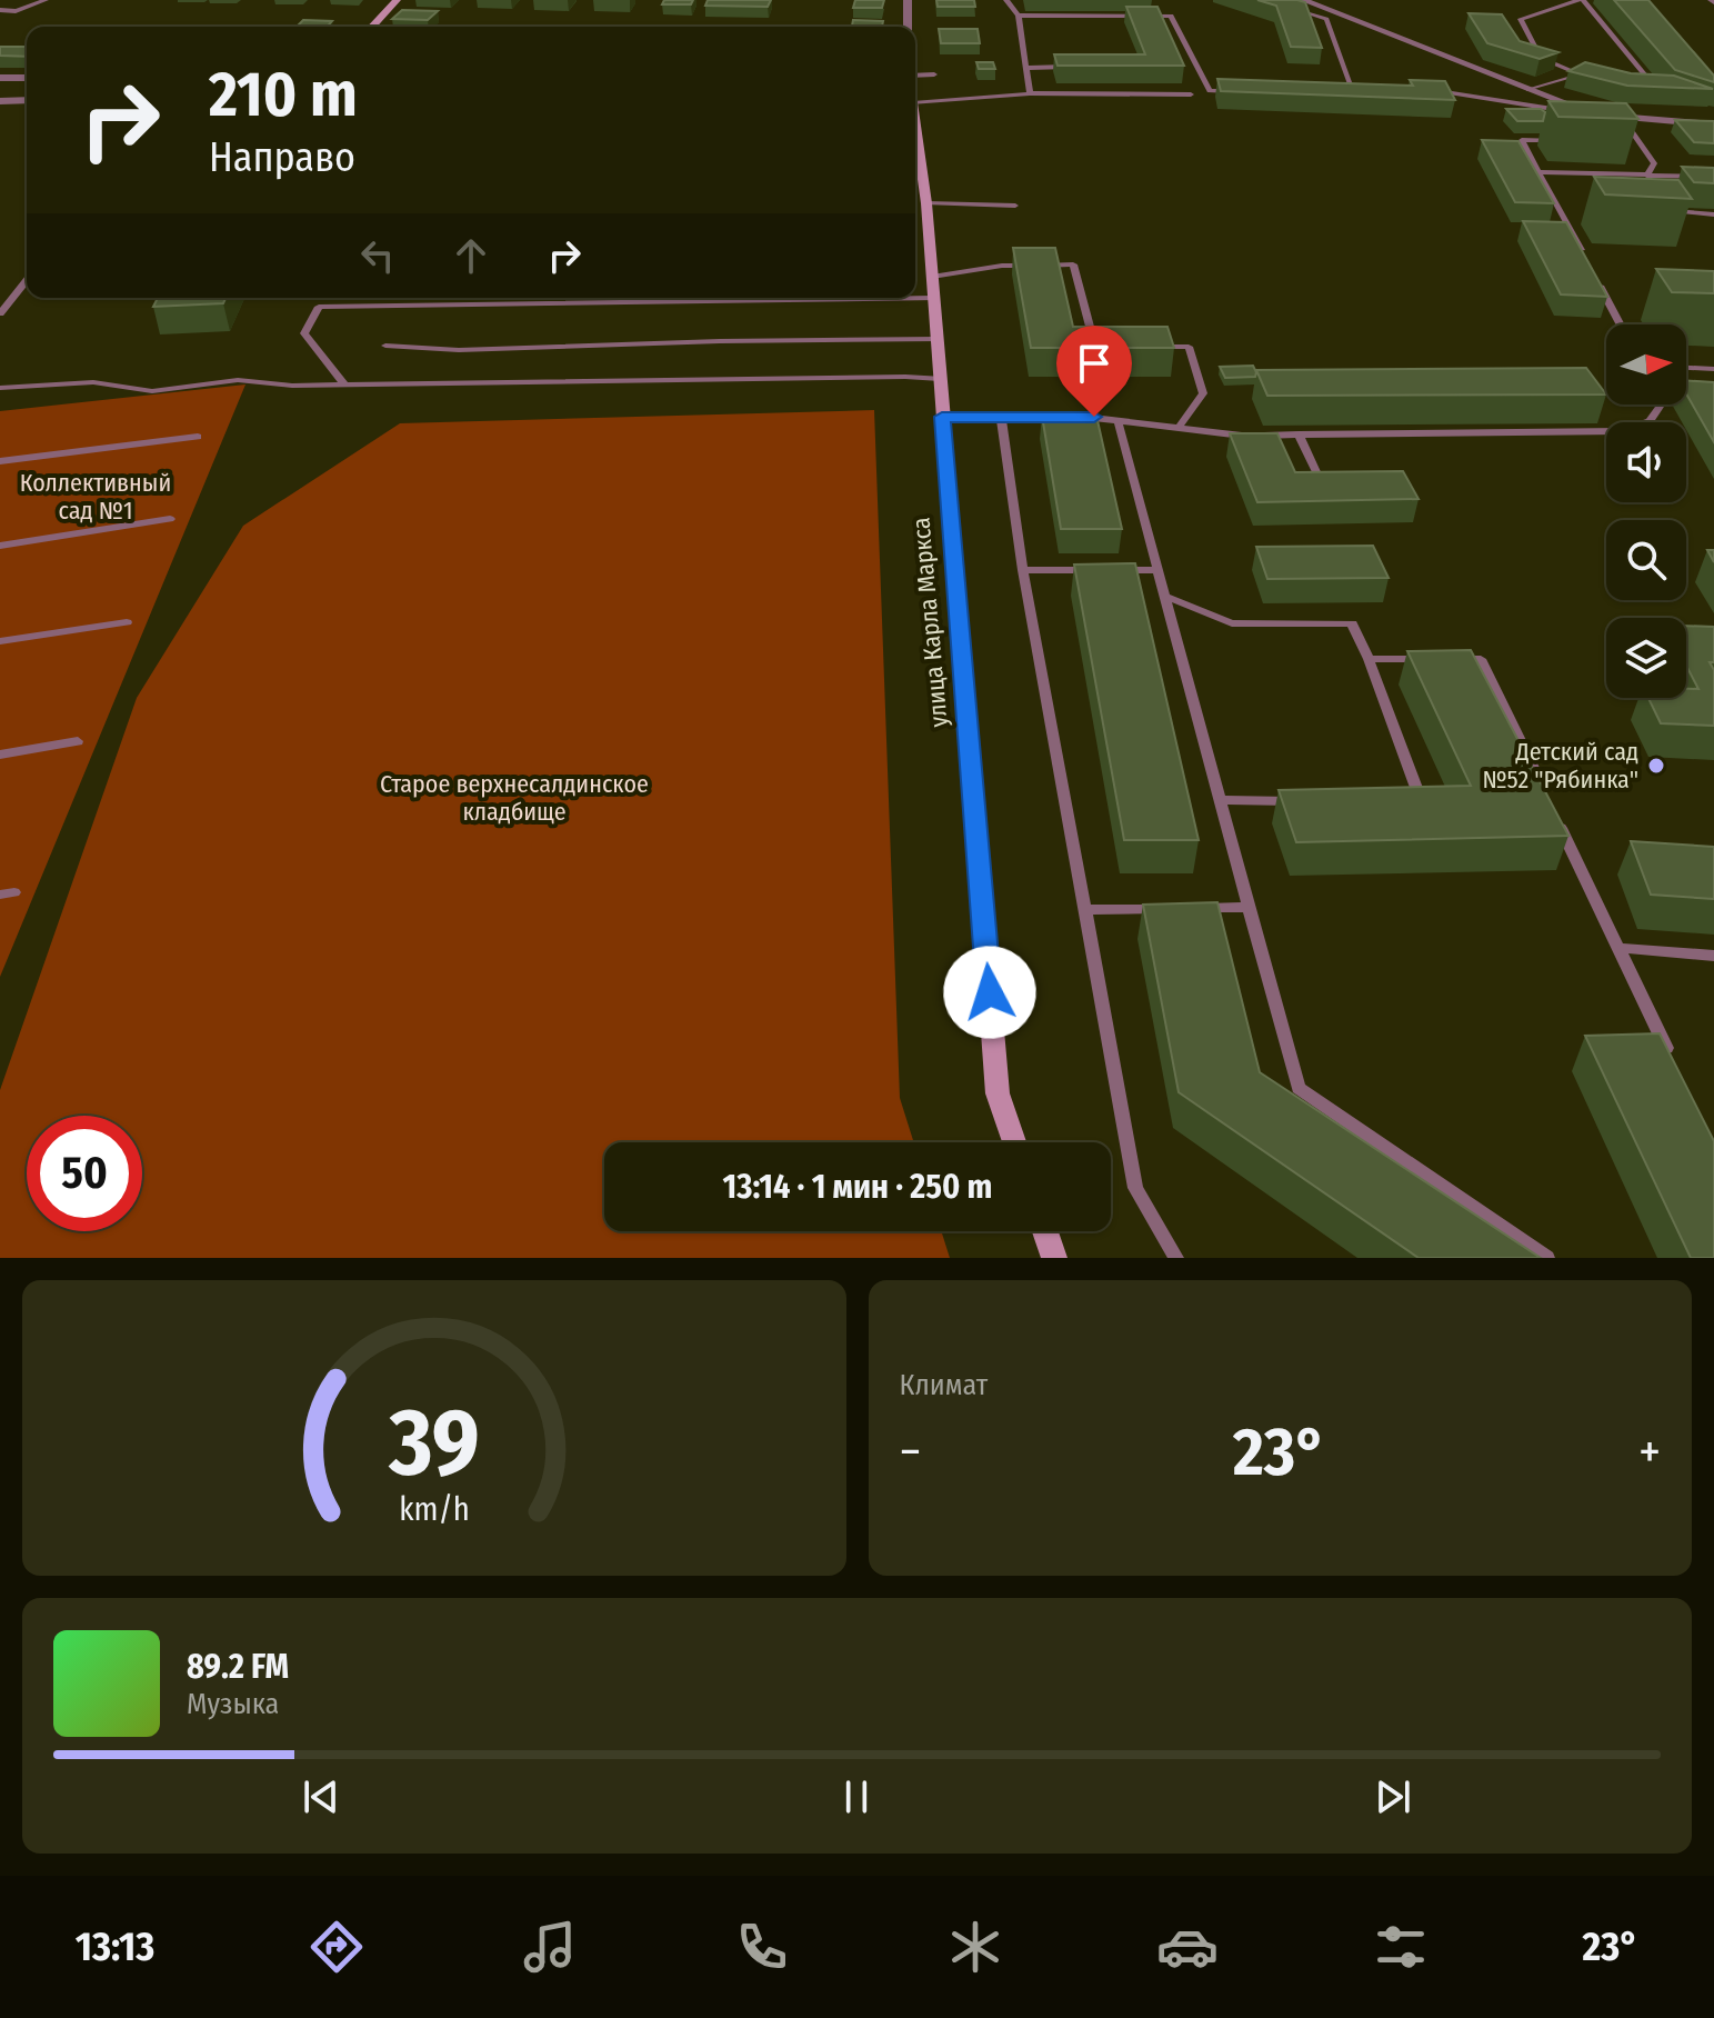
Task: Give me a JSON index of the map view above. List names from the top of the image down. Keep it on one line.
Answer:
{"streets":{"main road":["улица Карла Маркса"]},"parks":["Коллективный сад №1","Старое верхнесалдинское кладбище"],"places":["Детский сад №52 \"Рябинка\""],"north":"right","page":{"turn":["210 m","Направо"],"limit":"50","trip":"13:14 · 1 мин · 250 m","tile":"Климат","heat":["−","23°","+"],"song":["89.2 FM","Музыка"],"tabs":["13:13","23°"],"gauge":["39","km/h"]}}
